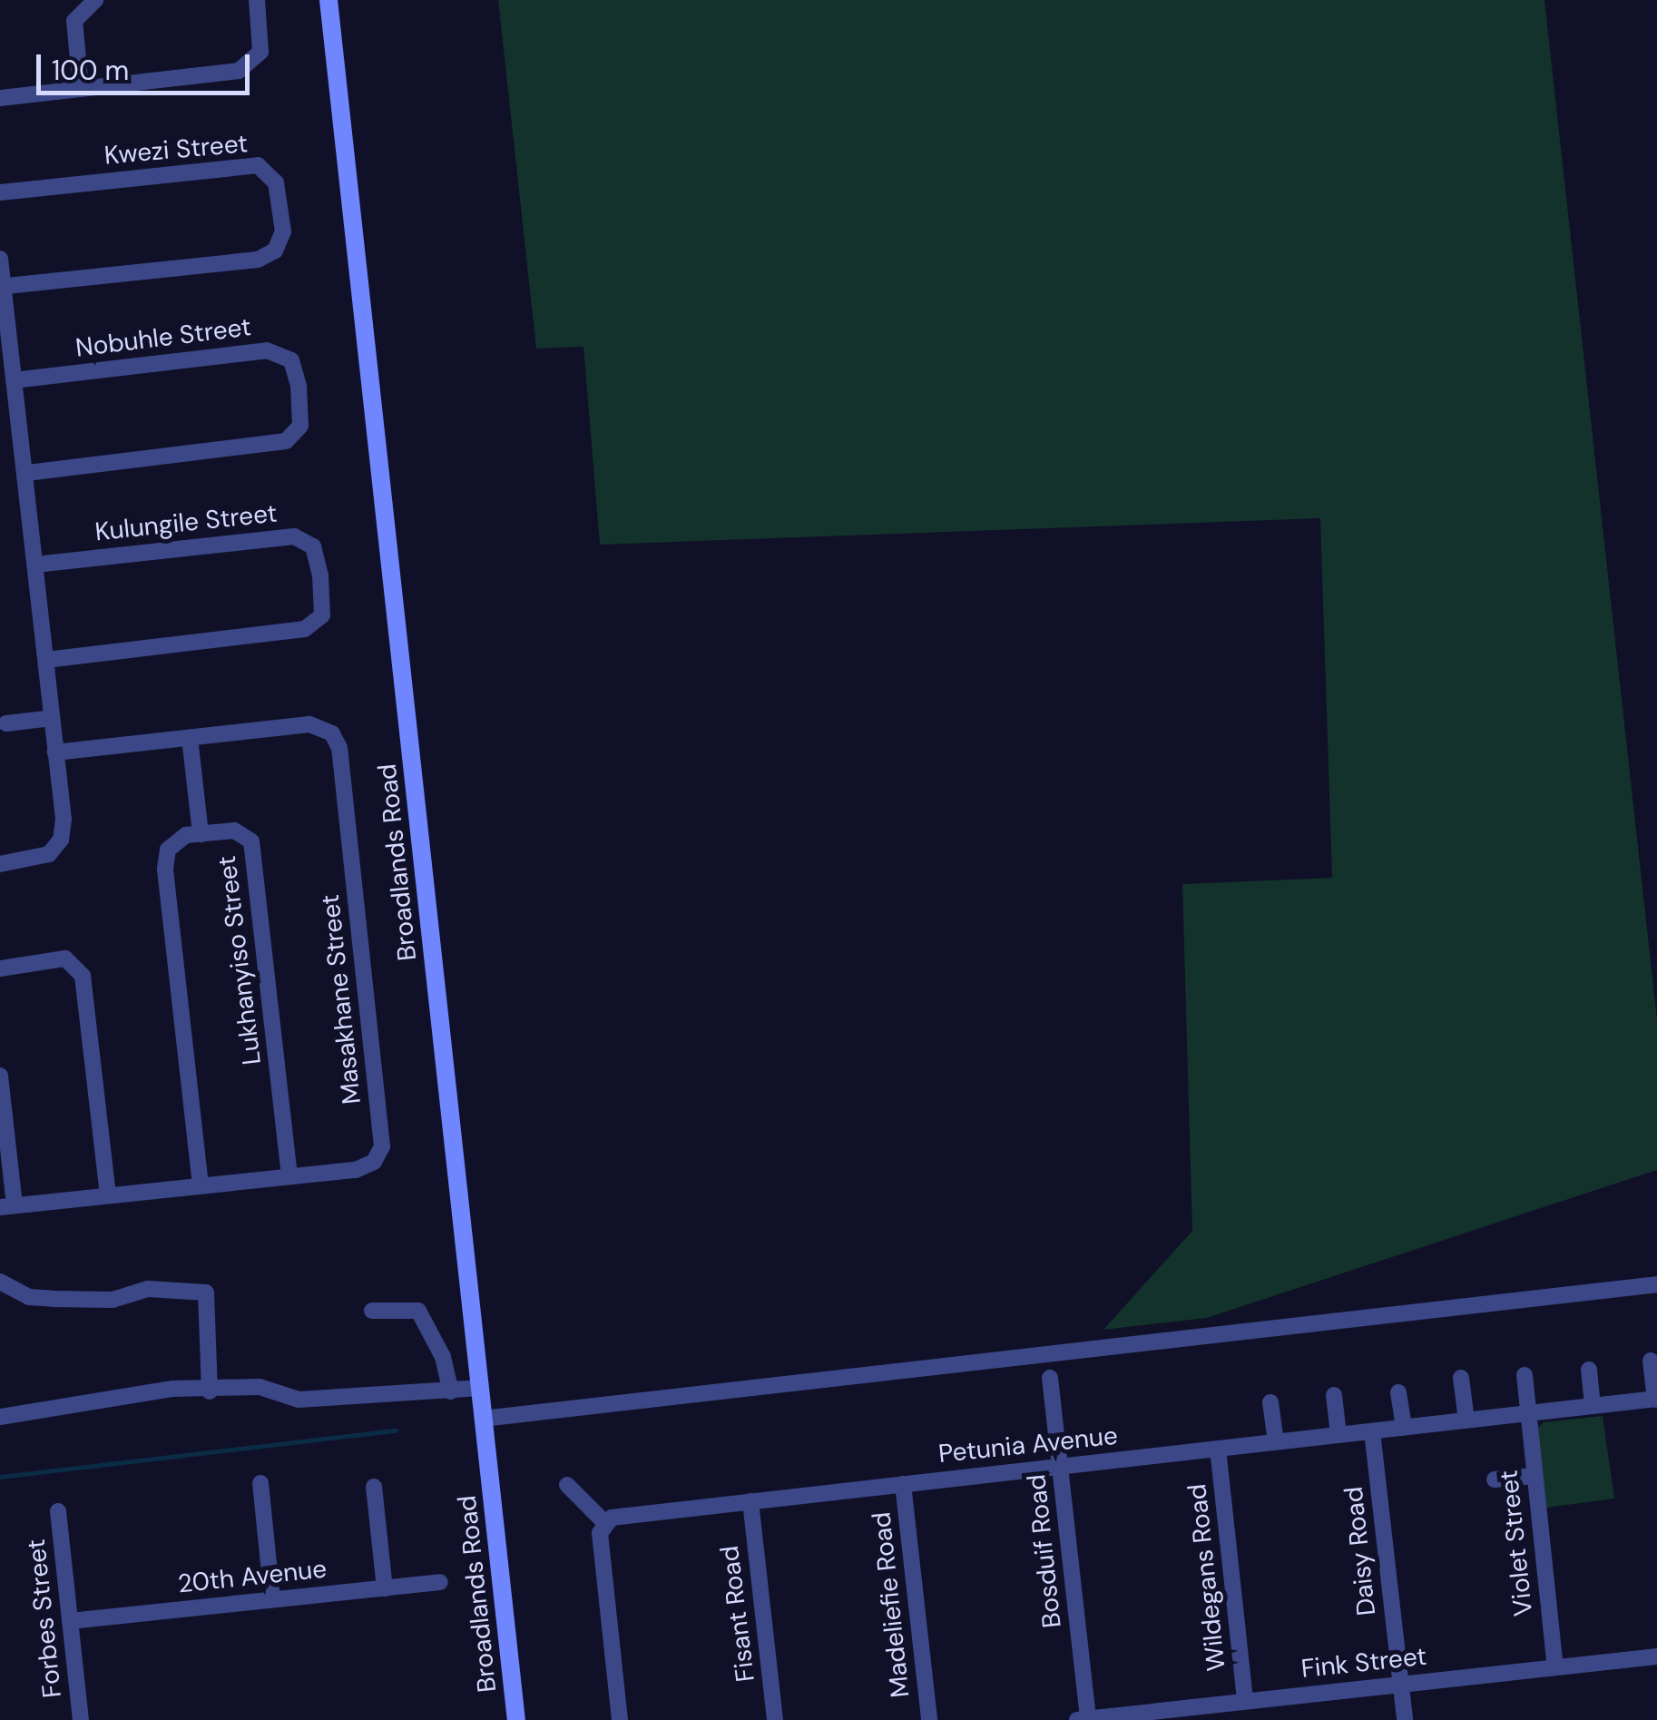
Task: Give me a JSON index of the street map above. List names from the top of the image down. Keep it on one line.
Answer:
{"streets":{"main road":["Broadlands Road"],"street":["Kwezi Street","Nobuhle Street","Kulungile Street","Lukhanyiso Street","Masakhane Street","Petunia Avenue","Violet Street","Bosduif Road","Daisy Road","20th Avenue","Wildegans Road","Madeliefie Road","Fisant Road","Forbes Street","Fink Street"]},"crossings":[["Lukhanyiso Street","Masakhane Street"],["Petunia Avenue","Violet Street"],["Petunia Avenue","Bosduif Road"],["Petunia Avenue","Daisy Road"],["Petunia Avenue","Wildegans Road"],["Petunia Avenue","Madeliefie Road"],["Petunia Avenue","Fisant Road"],["Violet Street","Fink Street"],["Bosduif Road","Fink Street"],["Daisy Road","Fink Street"],["20th Avenue","Forbes Street"],["Wildegans Road","Fink Street"]],"scale_bar":"100 m"}
